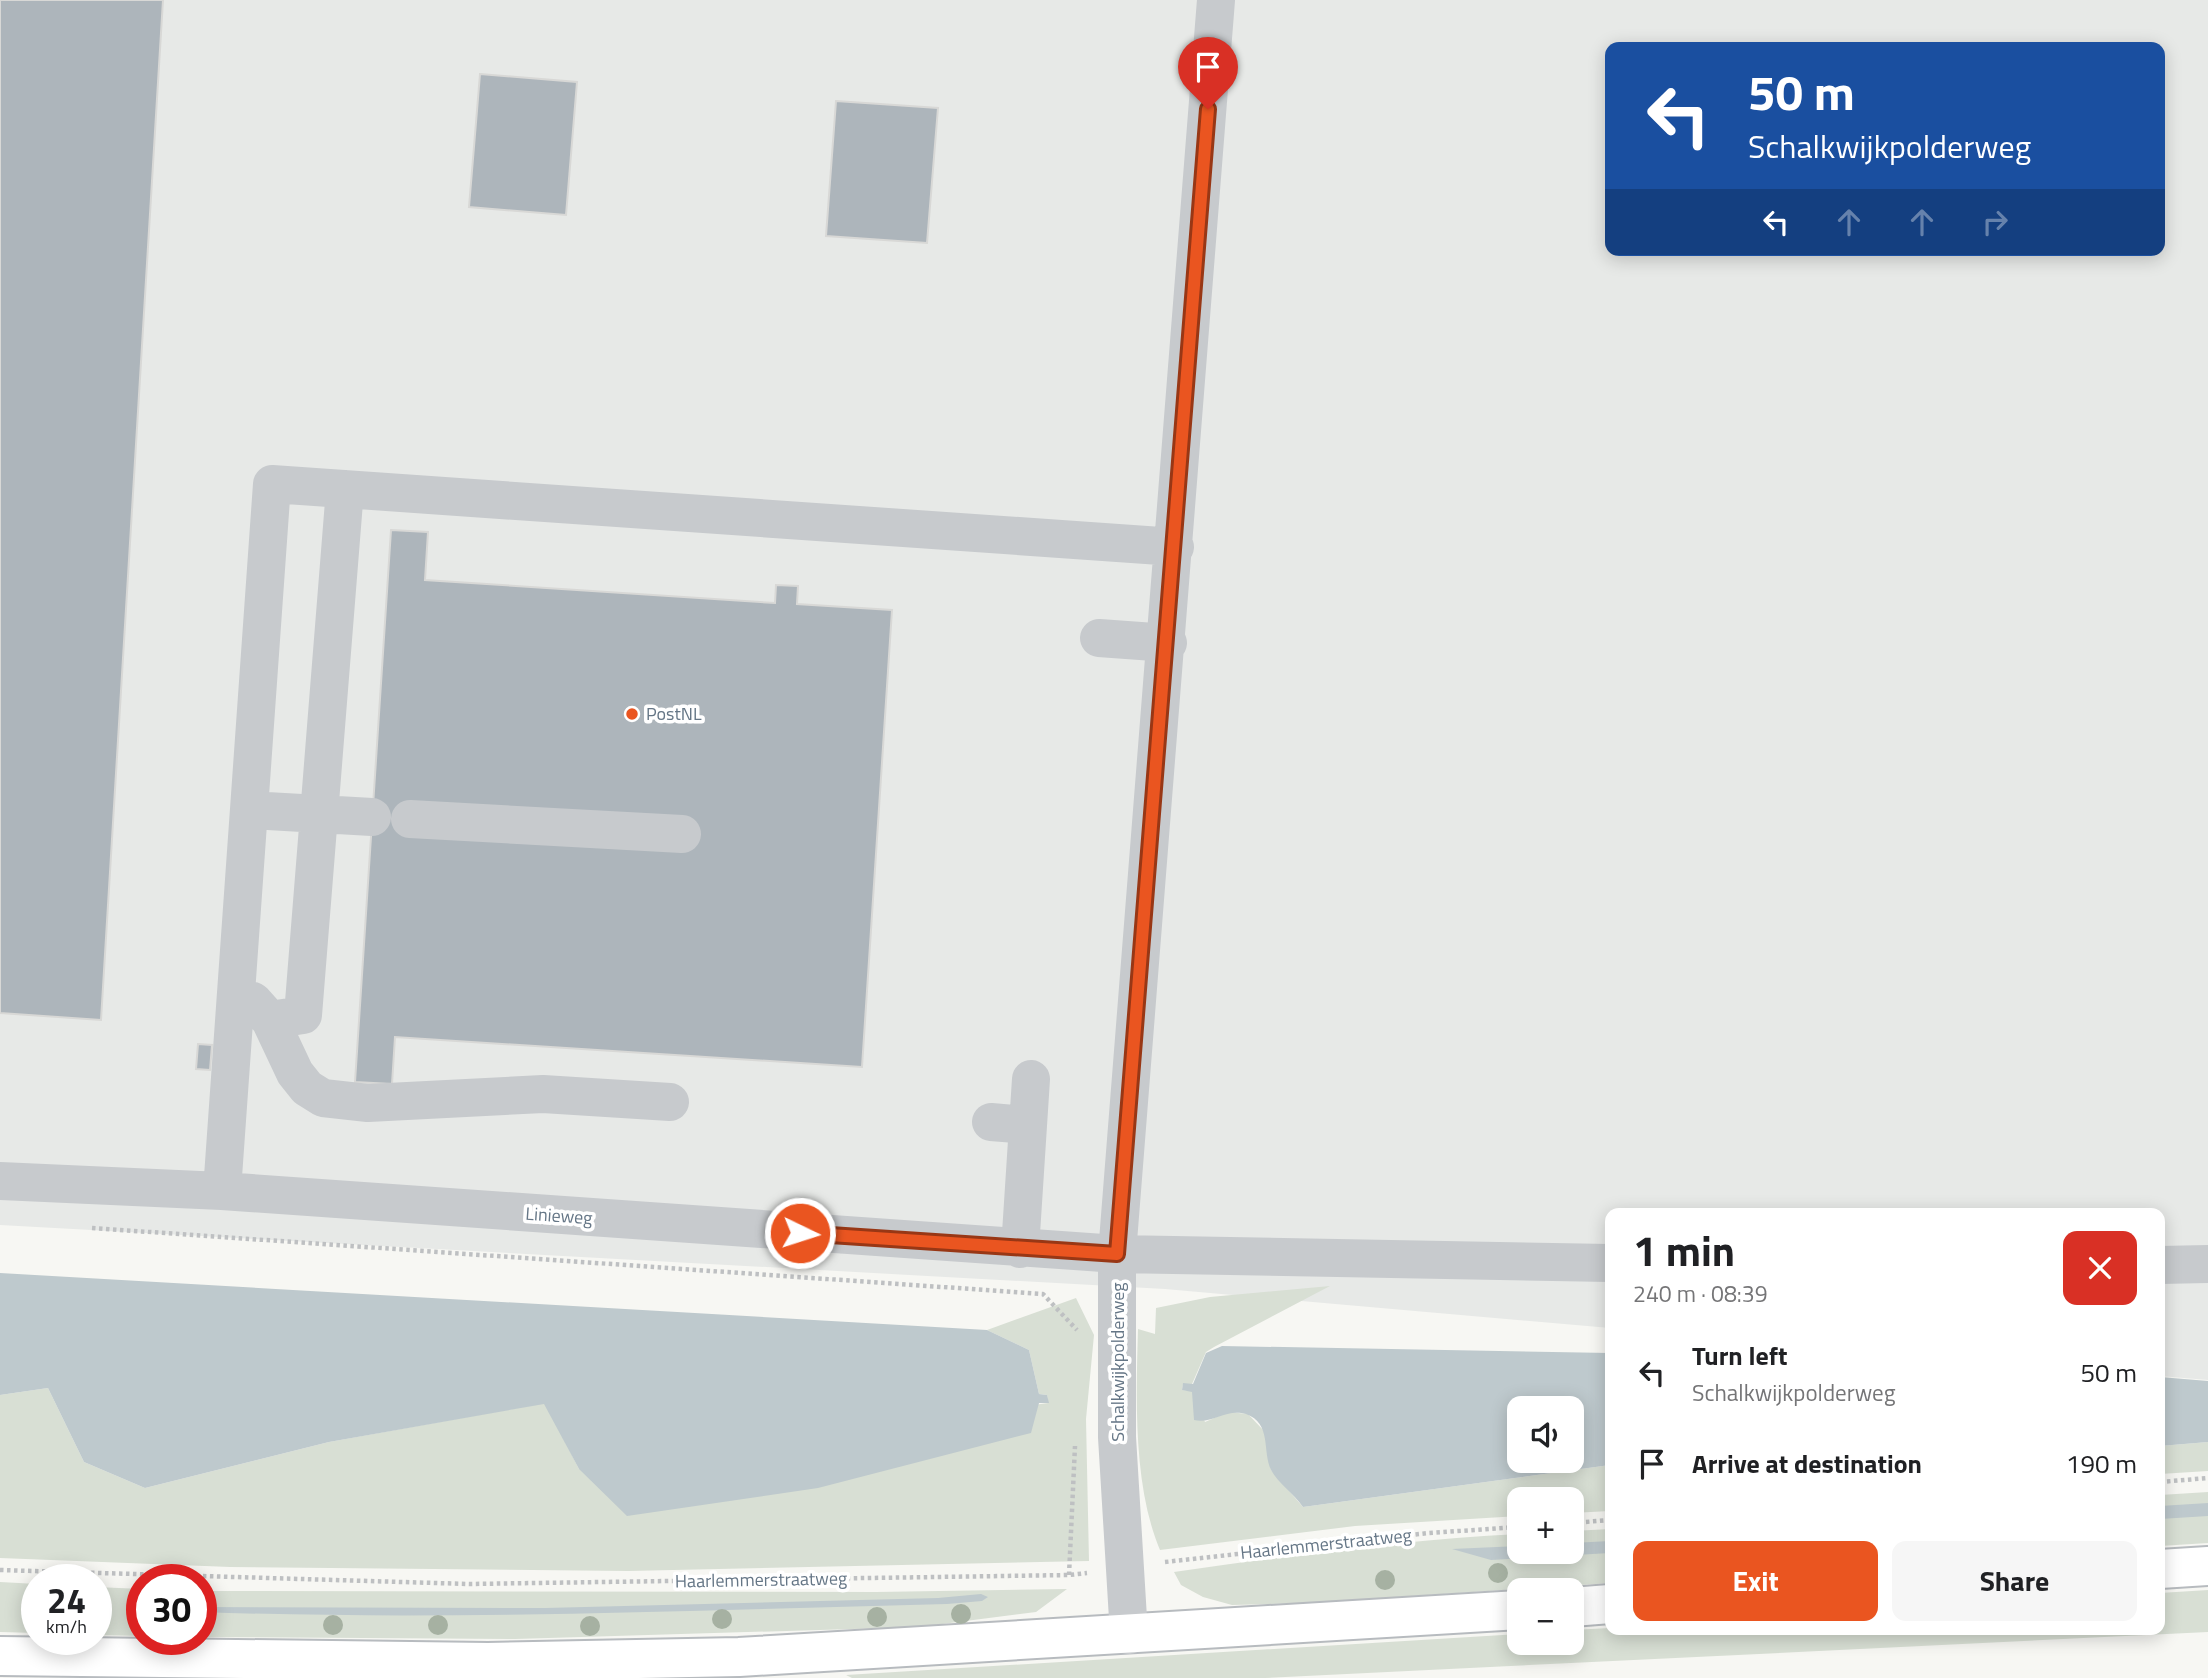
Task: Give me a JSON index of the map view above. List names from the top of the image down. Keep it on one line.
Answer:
{"streets":{"street":["Linieweg","Schalkwijkpolderweg"],"path":["Haarlemmerstraatweg"]},"crossings":[["Linieweg","Schalkwijkpolderweg"],["Schalkwijkpolderweg","Haarlemmerstraatweg"]],"places":["PostNL"],"page":{"turn":["50 m","Schalkwijkpolderweg"],"heading":["1 min","240 m · 08:39"],"list":[{"name":"Turn left","note":"Schalkwijkpolderweg","value":"50 m"},{"name":"Arrive at destination","value":"190 m"}],"map_buttons":["+","−"],"buttons":["Exit","Share"],"speed":"24 km/h","limit":"30"}}
